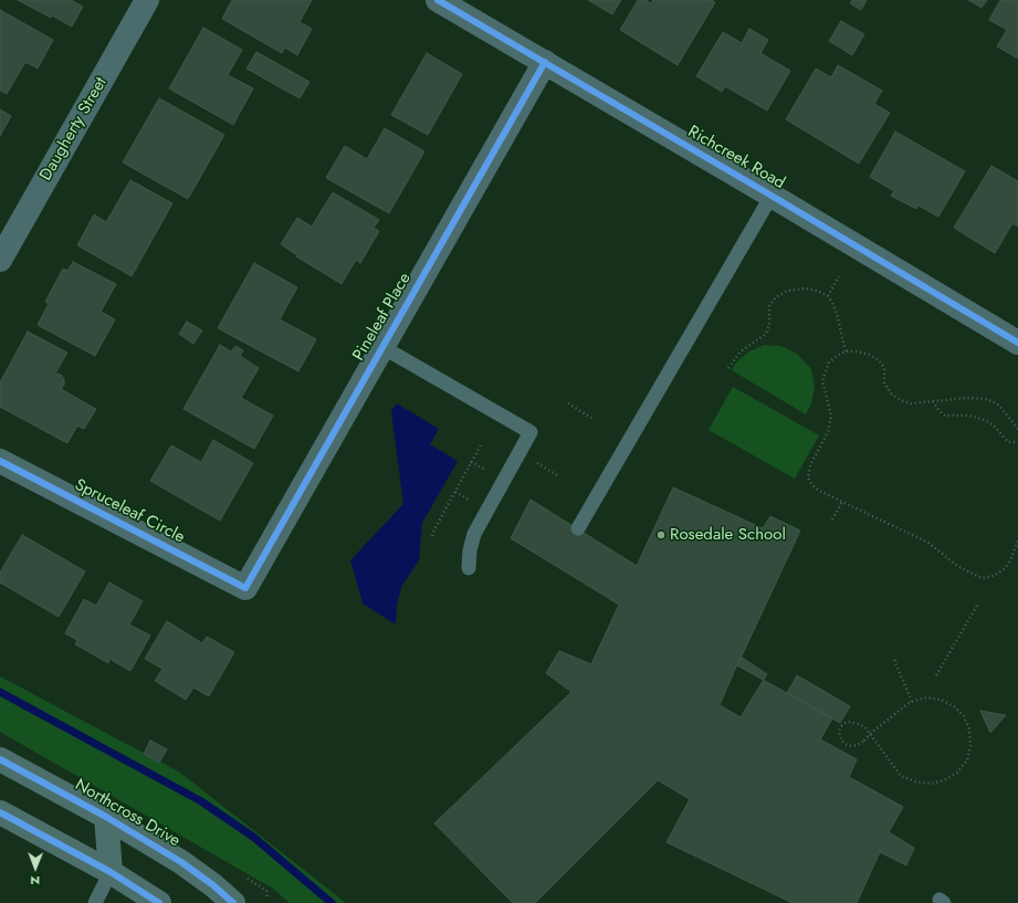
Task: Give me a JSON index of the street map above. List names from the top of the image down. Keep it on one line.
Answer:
{"streets":{"street":["Daugherty Street","Richcreek Road","Pineleaf Place","Spruceleaf Circle","Northcross Drive"]},"crossings":[["Richcreek Road","Pineleaf Place"],["Pineleaf Place","Spruceleaf Circle"]],"places":["Rosedale School"],"north":"bottom"}
